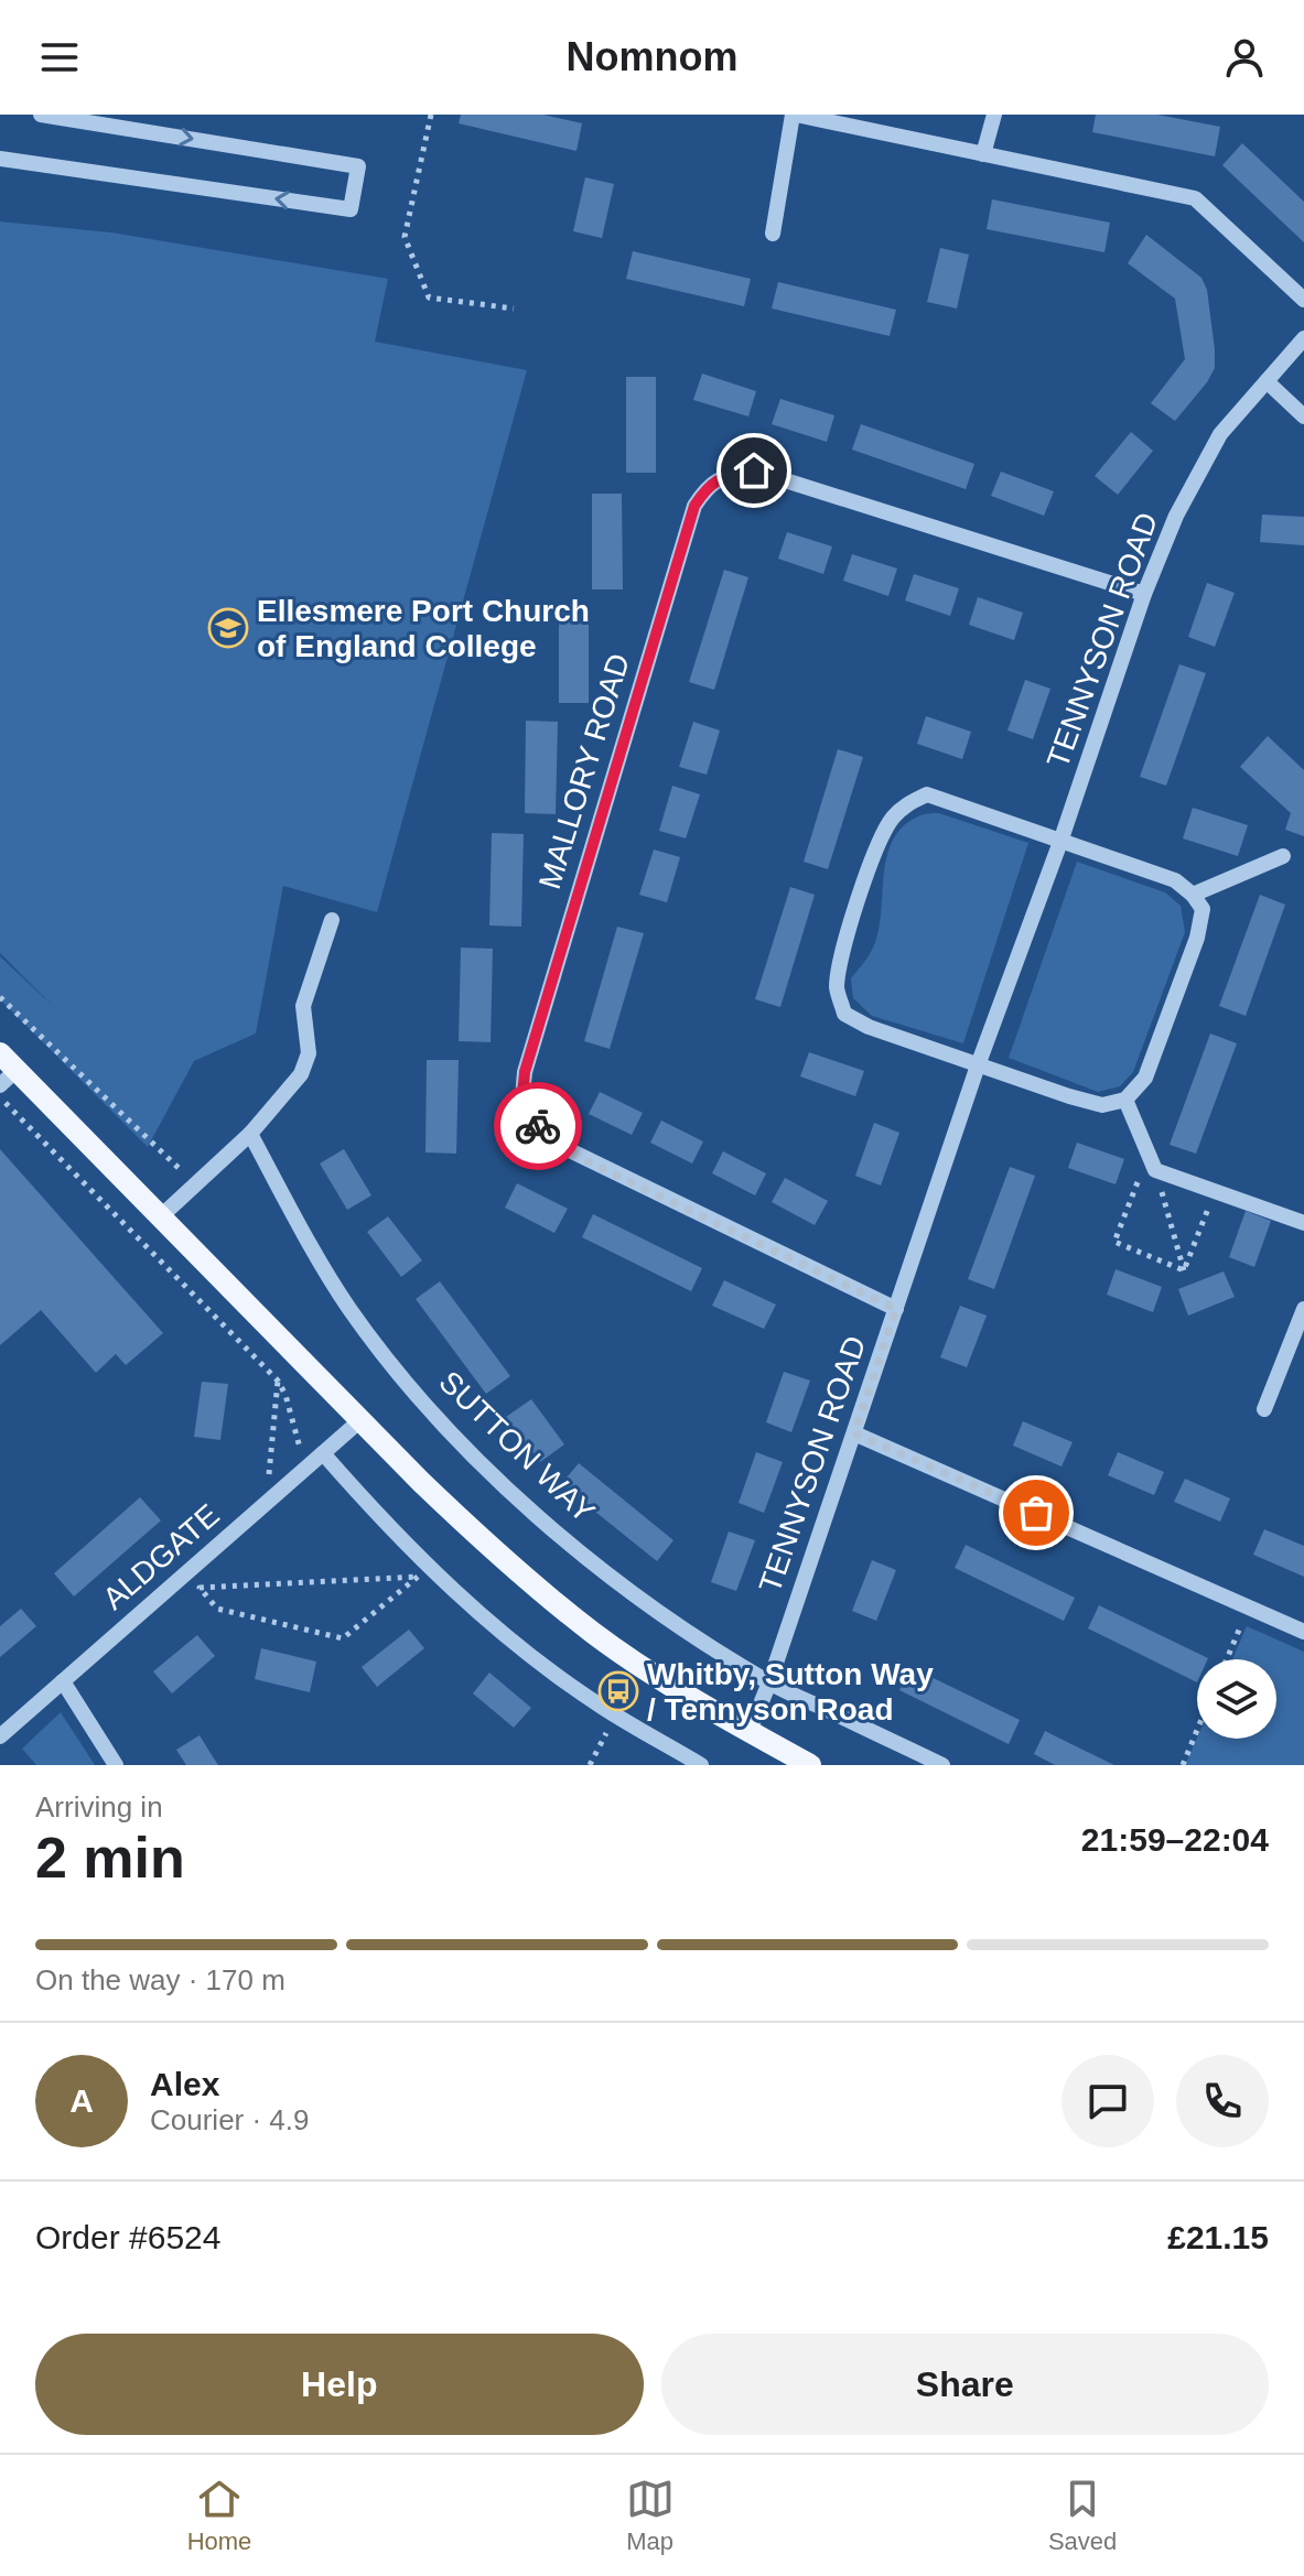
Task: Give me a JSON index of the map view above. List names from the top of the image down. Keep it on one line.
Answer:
{"streets":{"street":["TENNYSON ROAD","MALLORY ROAD","SUTTON WAY","ALDGATE"]},"crossings":[["TENNYSON ROAD","MALLORY ROAD"],["TENNYSON ROAD","SUTTON WAY"]],"places":{"school or university":["Ellesmere Port Church of England College"],"bus stop":["Whitby, Sutton Way / Tennyson Road"]},"page":{"header":"Nomnom","heading":["2 min","Arriving in","21:59–22:04"],"panel":["Alex","Courier · 4.9","Order #6524","£21.15"],"bar":"On the way · 170 m","round":"A","buttons":["Help","Share"],"tabs":["Home","Map","Saved"]}}
